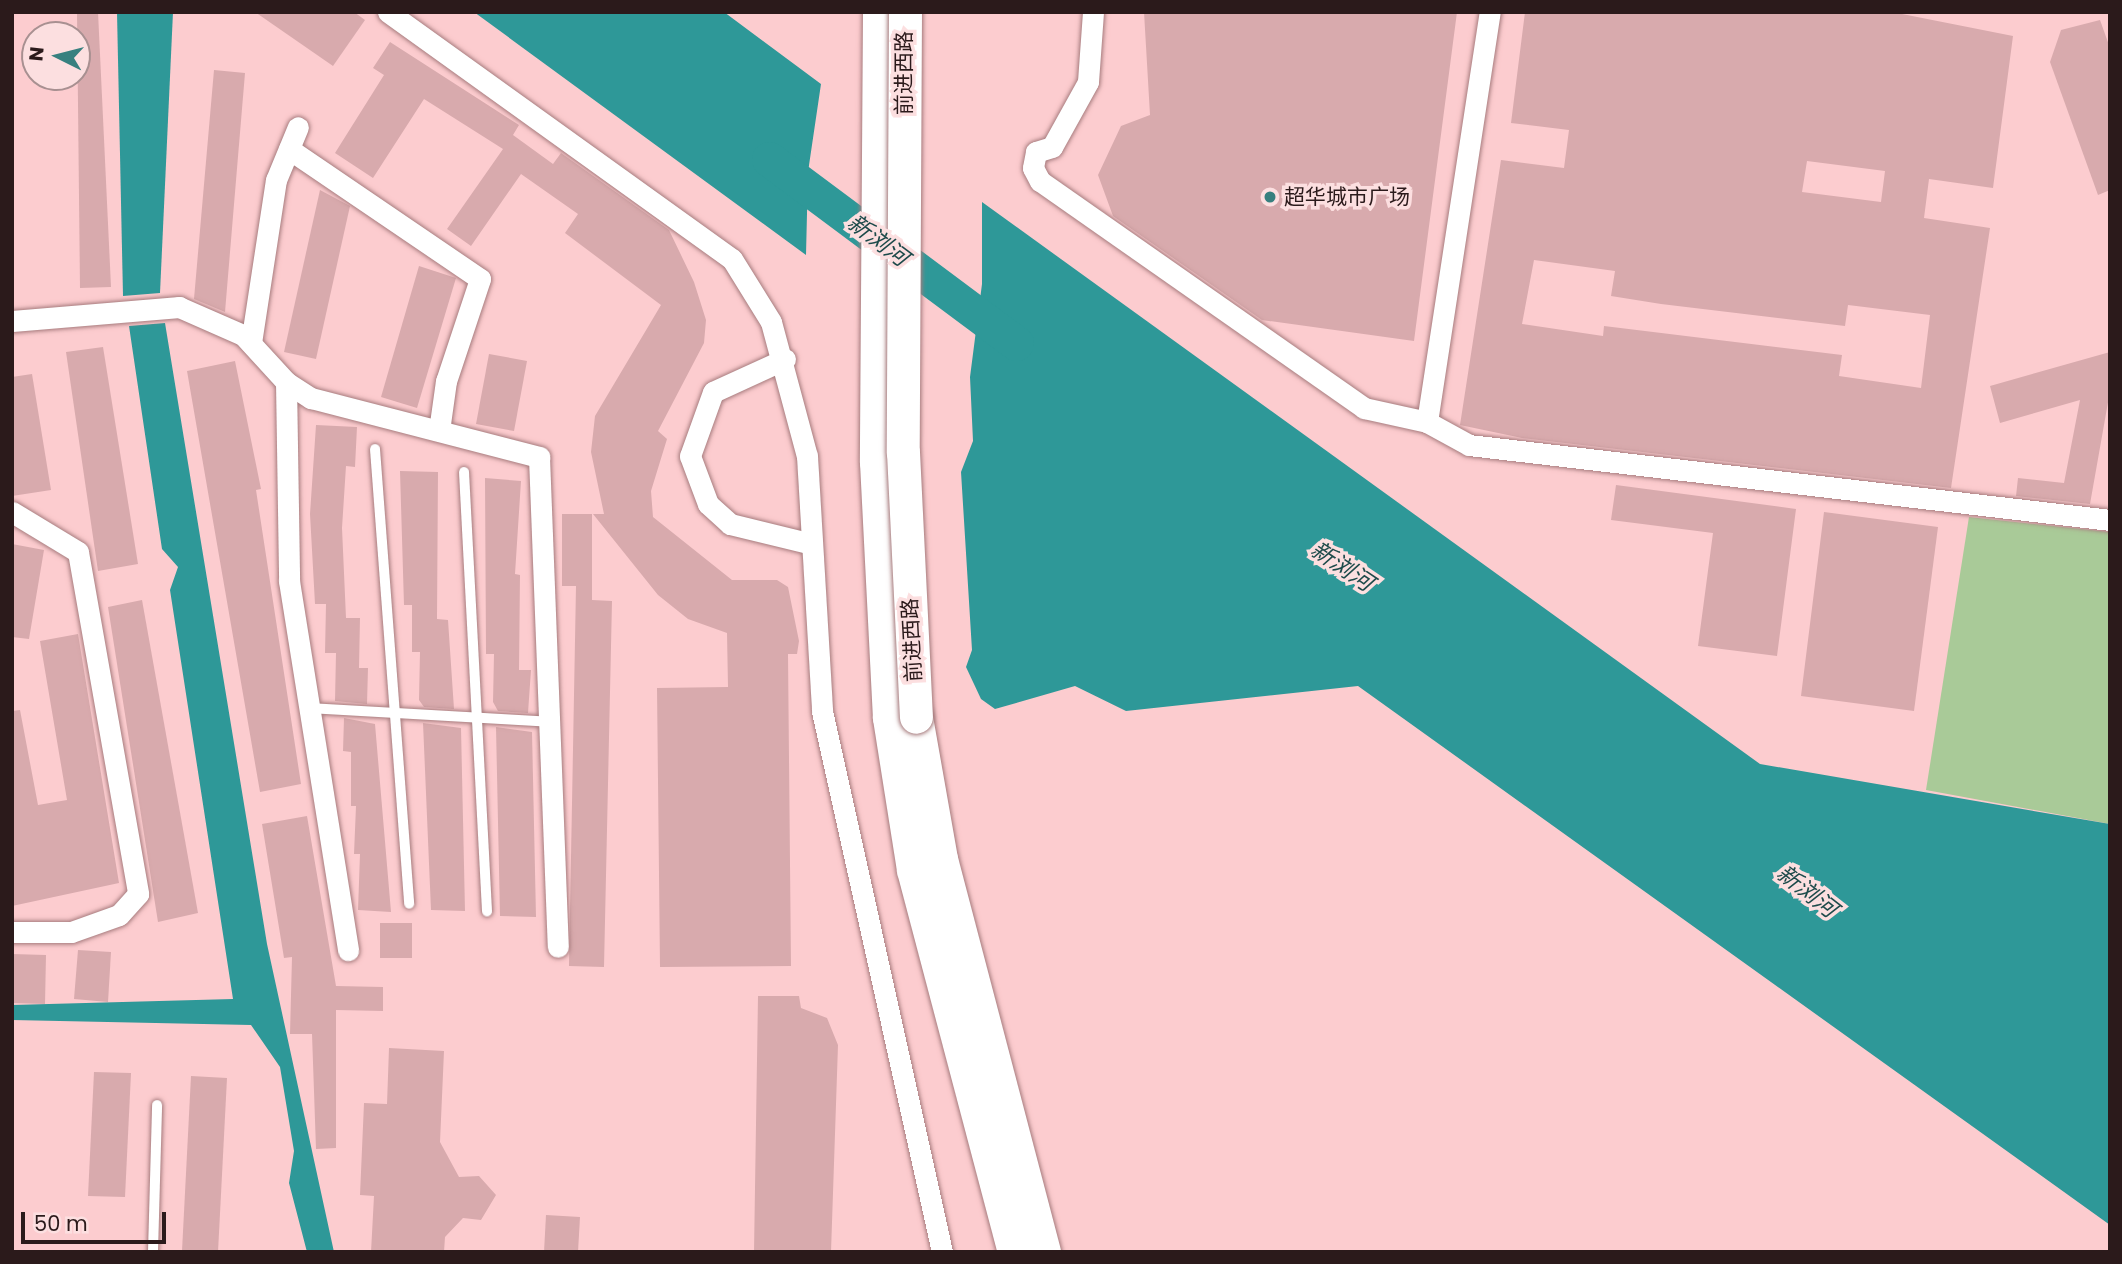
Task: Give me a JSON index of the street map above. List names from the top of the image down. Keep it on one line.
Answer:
{"streets":{"main road":["前进西路"]},"water":["新浏河"],"places":["超华城市广场"],"scale_bar":"50 m","north":"left"}
